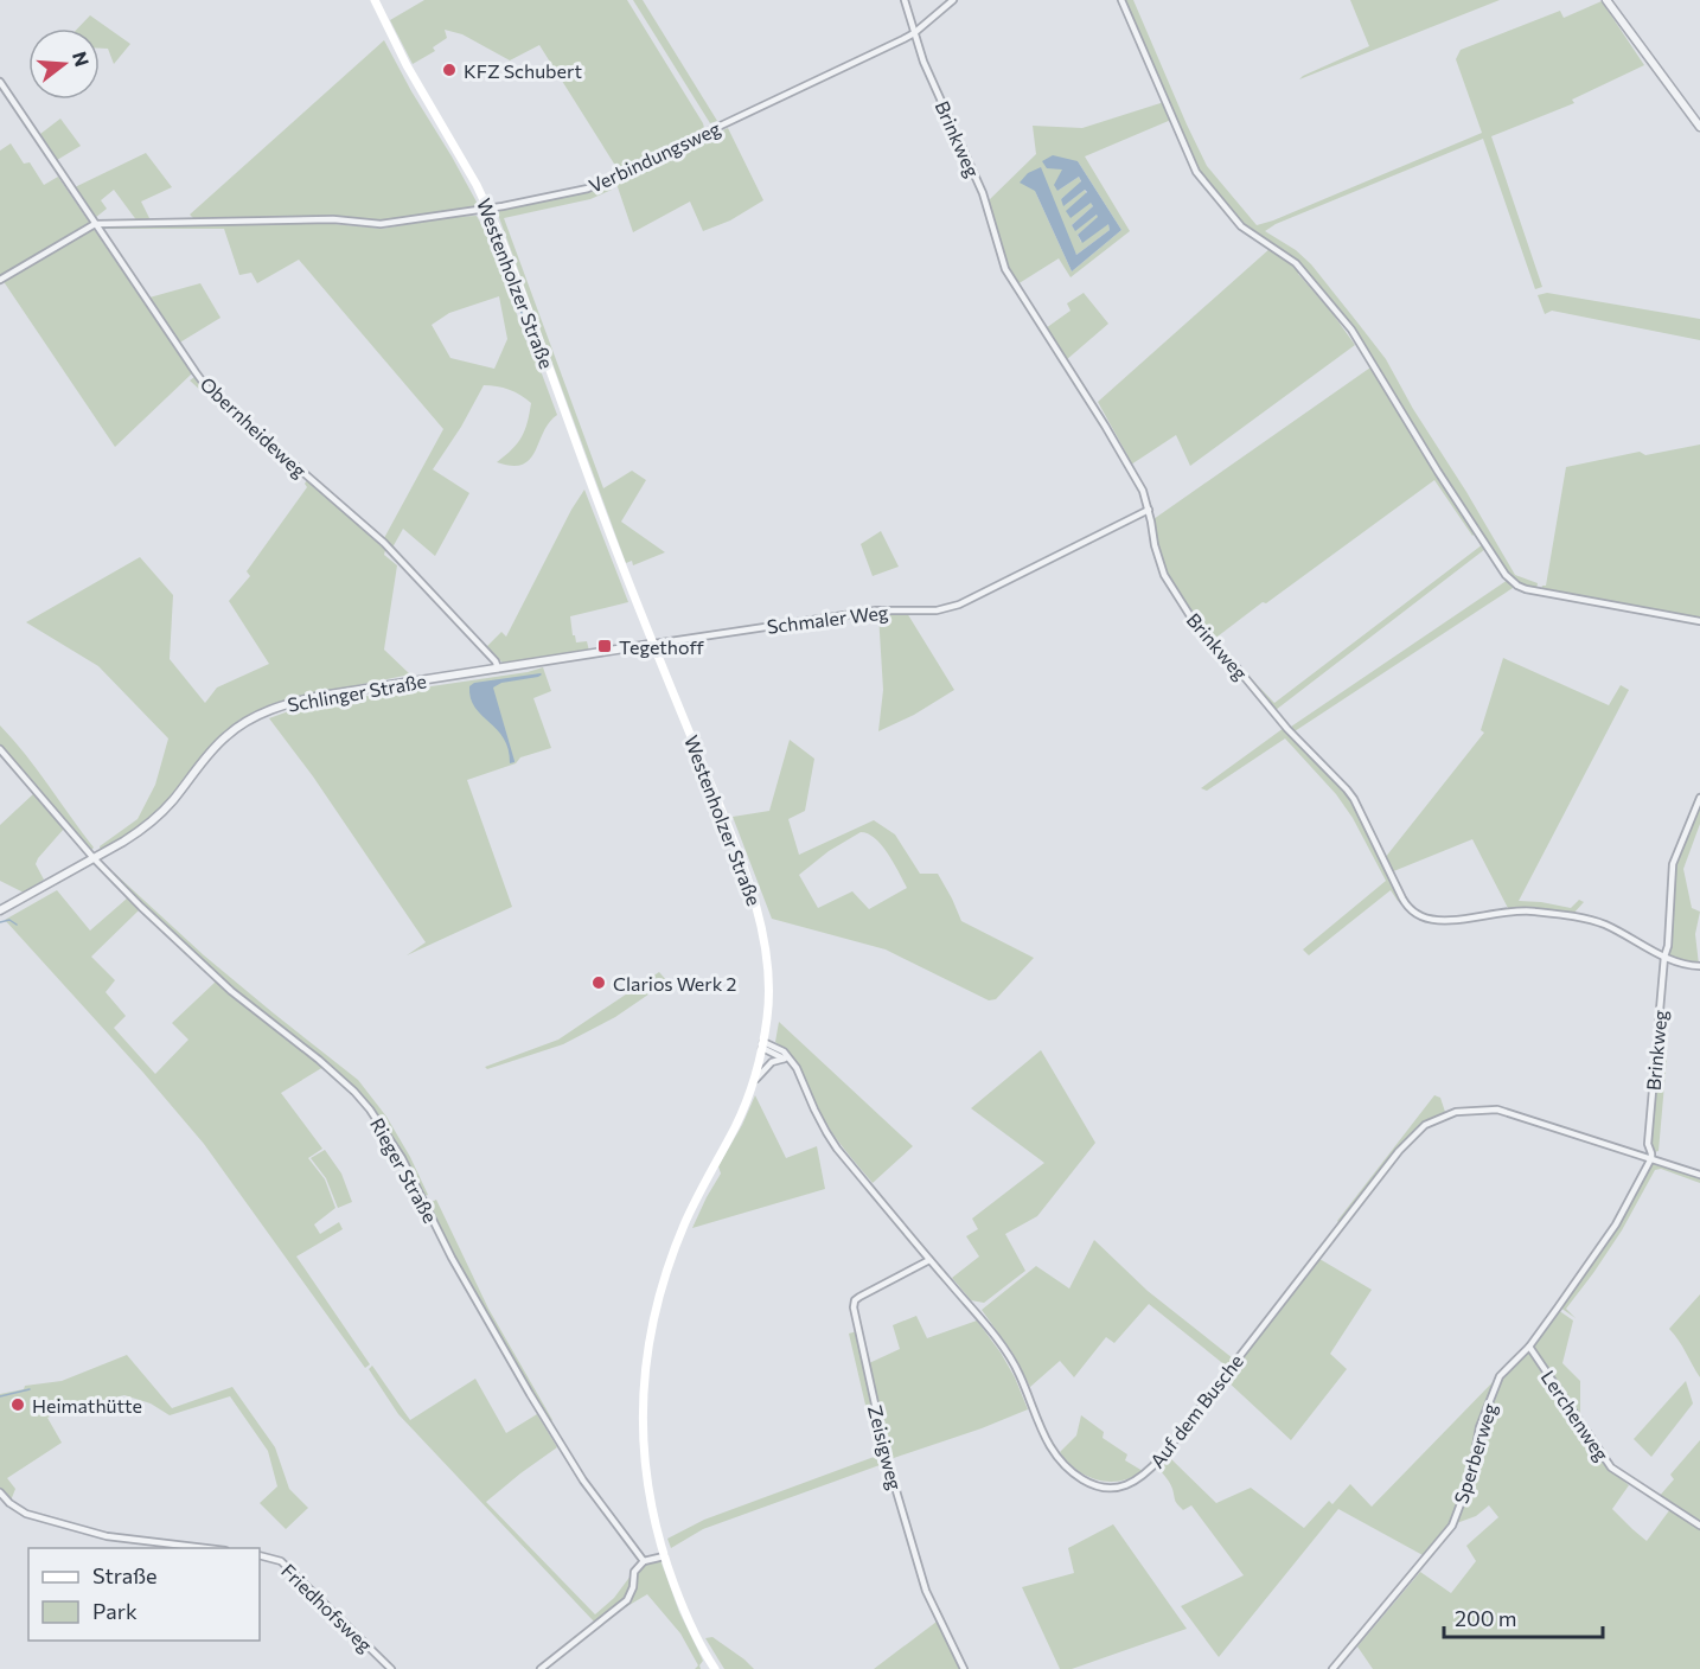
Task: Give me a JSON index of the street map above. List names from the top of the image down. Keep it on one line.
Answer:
{"streets":{"main road":["Westenholzer Straße"],"street":["Brinkweg","Verbindungsweg","Obernheideweg","Schmaler Weg","Schlinger Straße","Rieger Straße","Auf dem Busche","Lerchenweg","Zeisigweg","Sperberweg","Friedhofsweg"]},"crossings":[["Brinkweg","Verbindungsweg"],["Brinkweg","Schmaler Weg"],["Brinkweg","Auf dem Busche"],["Brinkweg","Sperberweg"],["Verbindungsweg","Westenholzer Straße"],["Verbindungsweg","Obernheideweg"],["Westenholzer Straße","Schmaler Weg"],["Westenholzer Straße","Schlinger Straße"],["Obernheideweg","Schlinger Straße"],["Schmaler Weg","Schlinger Straße"],["Schlinger Straße","Rieger Straße"],["Auf dem Busche","Zeisigweg"],["Auf dem Busche","Sperberweg"],["Lerchenweg","Sperberweg"]],"places":{"other":["KFZ Schubert","Clarios Werk 2","Heimathütte"],"transit":["Tegethoff"]},"legend":["Straße","Park"],"scale_bar":"200 m","north":"right"}
